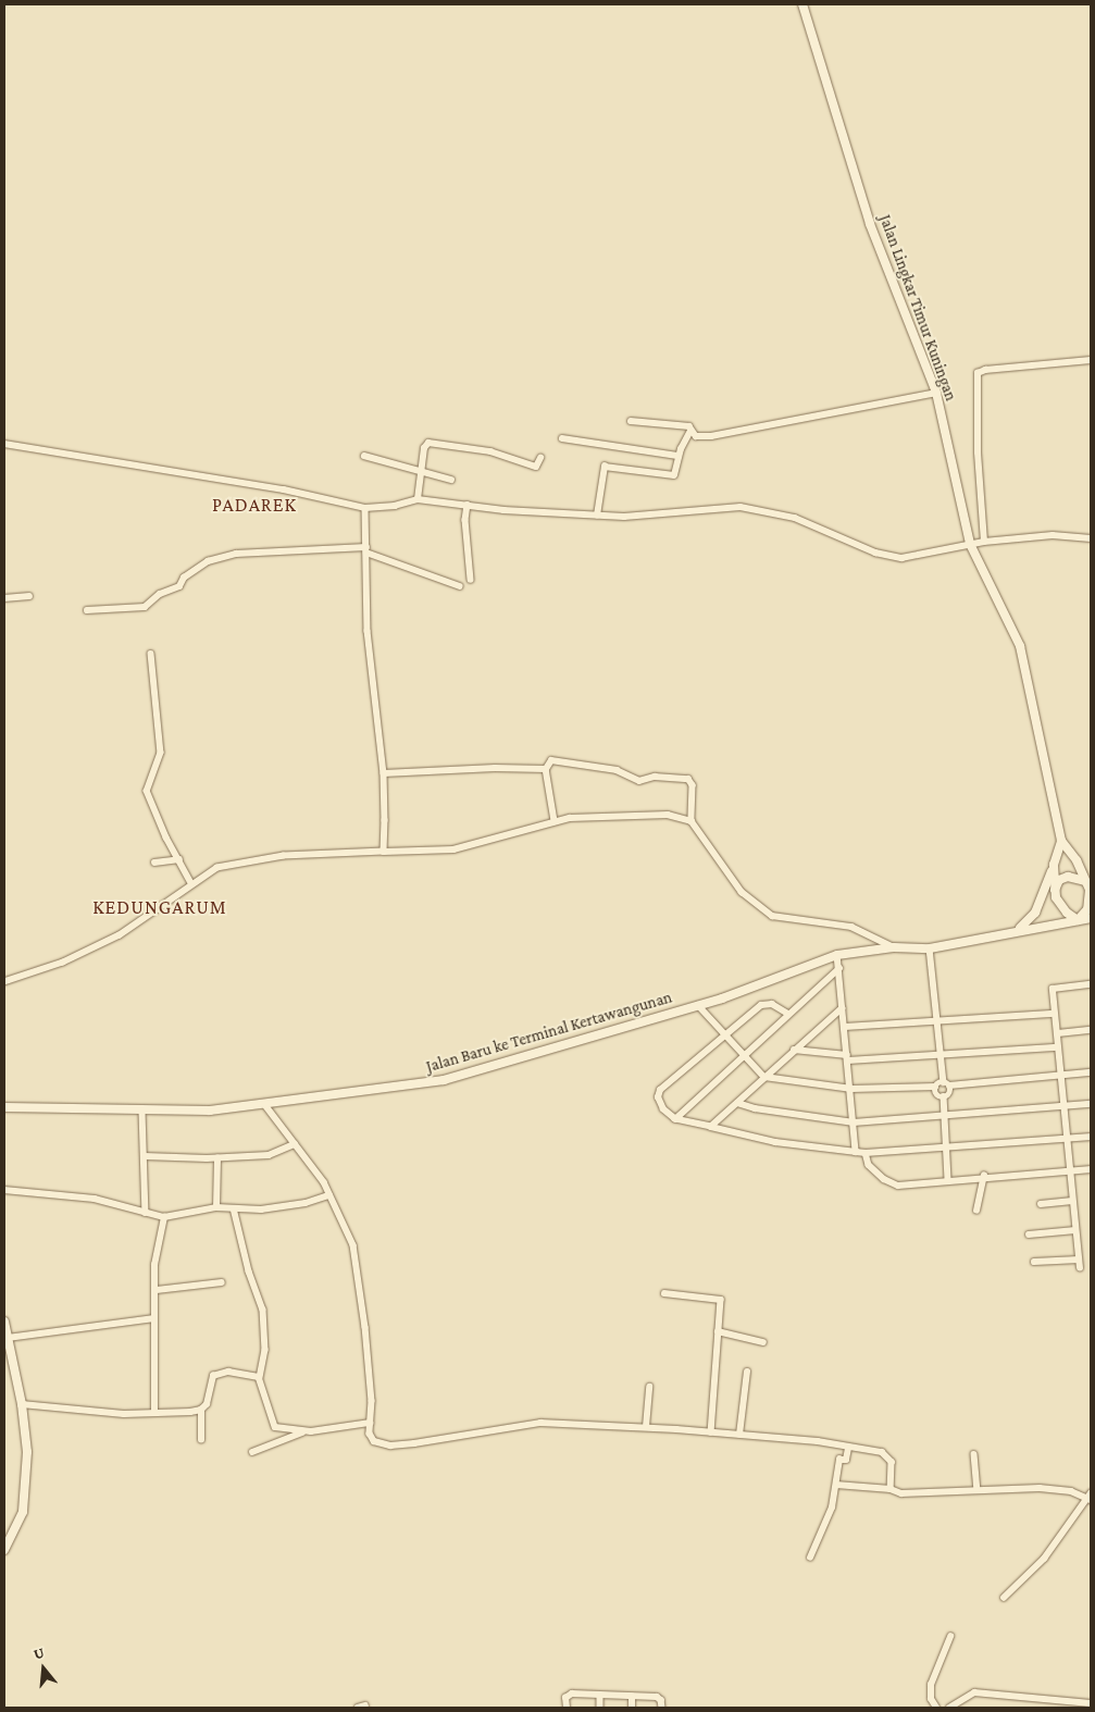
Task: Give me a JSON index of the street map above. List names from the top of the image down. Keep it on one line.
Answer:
{"streets":{"main road":["Jalan Lingkar Timur Kuningan","Jalan Baru ke Terminal Kertawangunan"]},"districts":["PADAREK","KEDUNGARUM"],"north":"top"}
